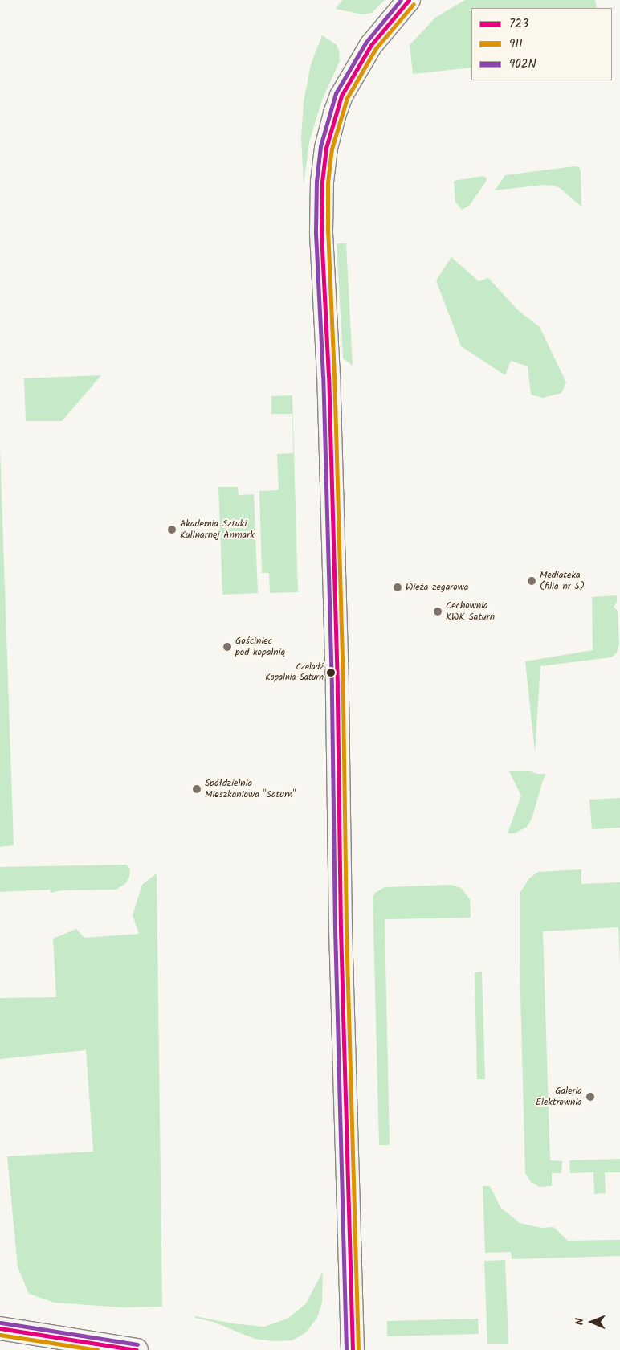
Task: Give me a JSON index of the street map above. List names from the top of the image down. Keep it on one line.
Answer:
{"places":["Akademia Sztuki Kulinarnej Anmark","Mediateka (filia nr 5)","Wieża zegarowa","Cechownia KWK Saturn","Gościniec pod kopalnią","Czeladź Kopalnia Saturn","Spółdzielnia Mieszkaniowa \"Saturn\"","Galeria Elektrownia"],"lines":["transit line 723","transit line 902N","transit line 911"],"legend":["723","911","902N"],"north":"left"}
